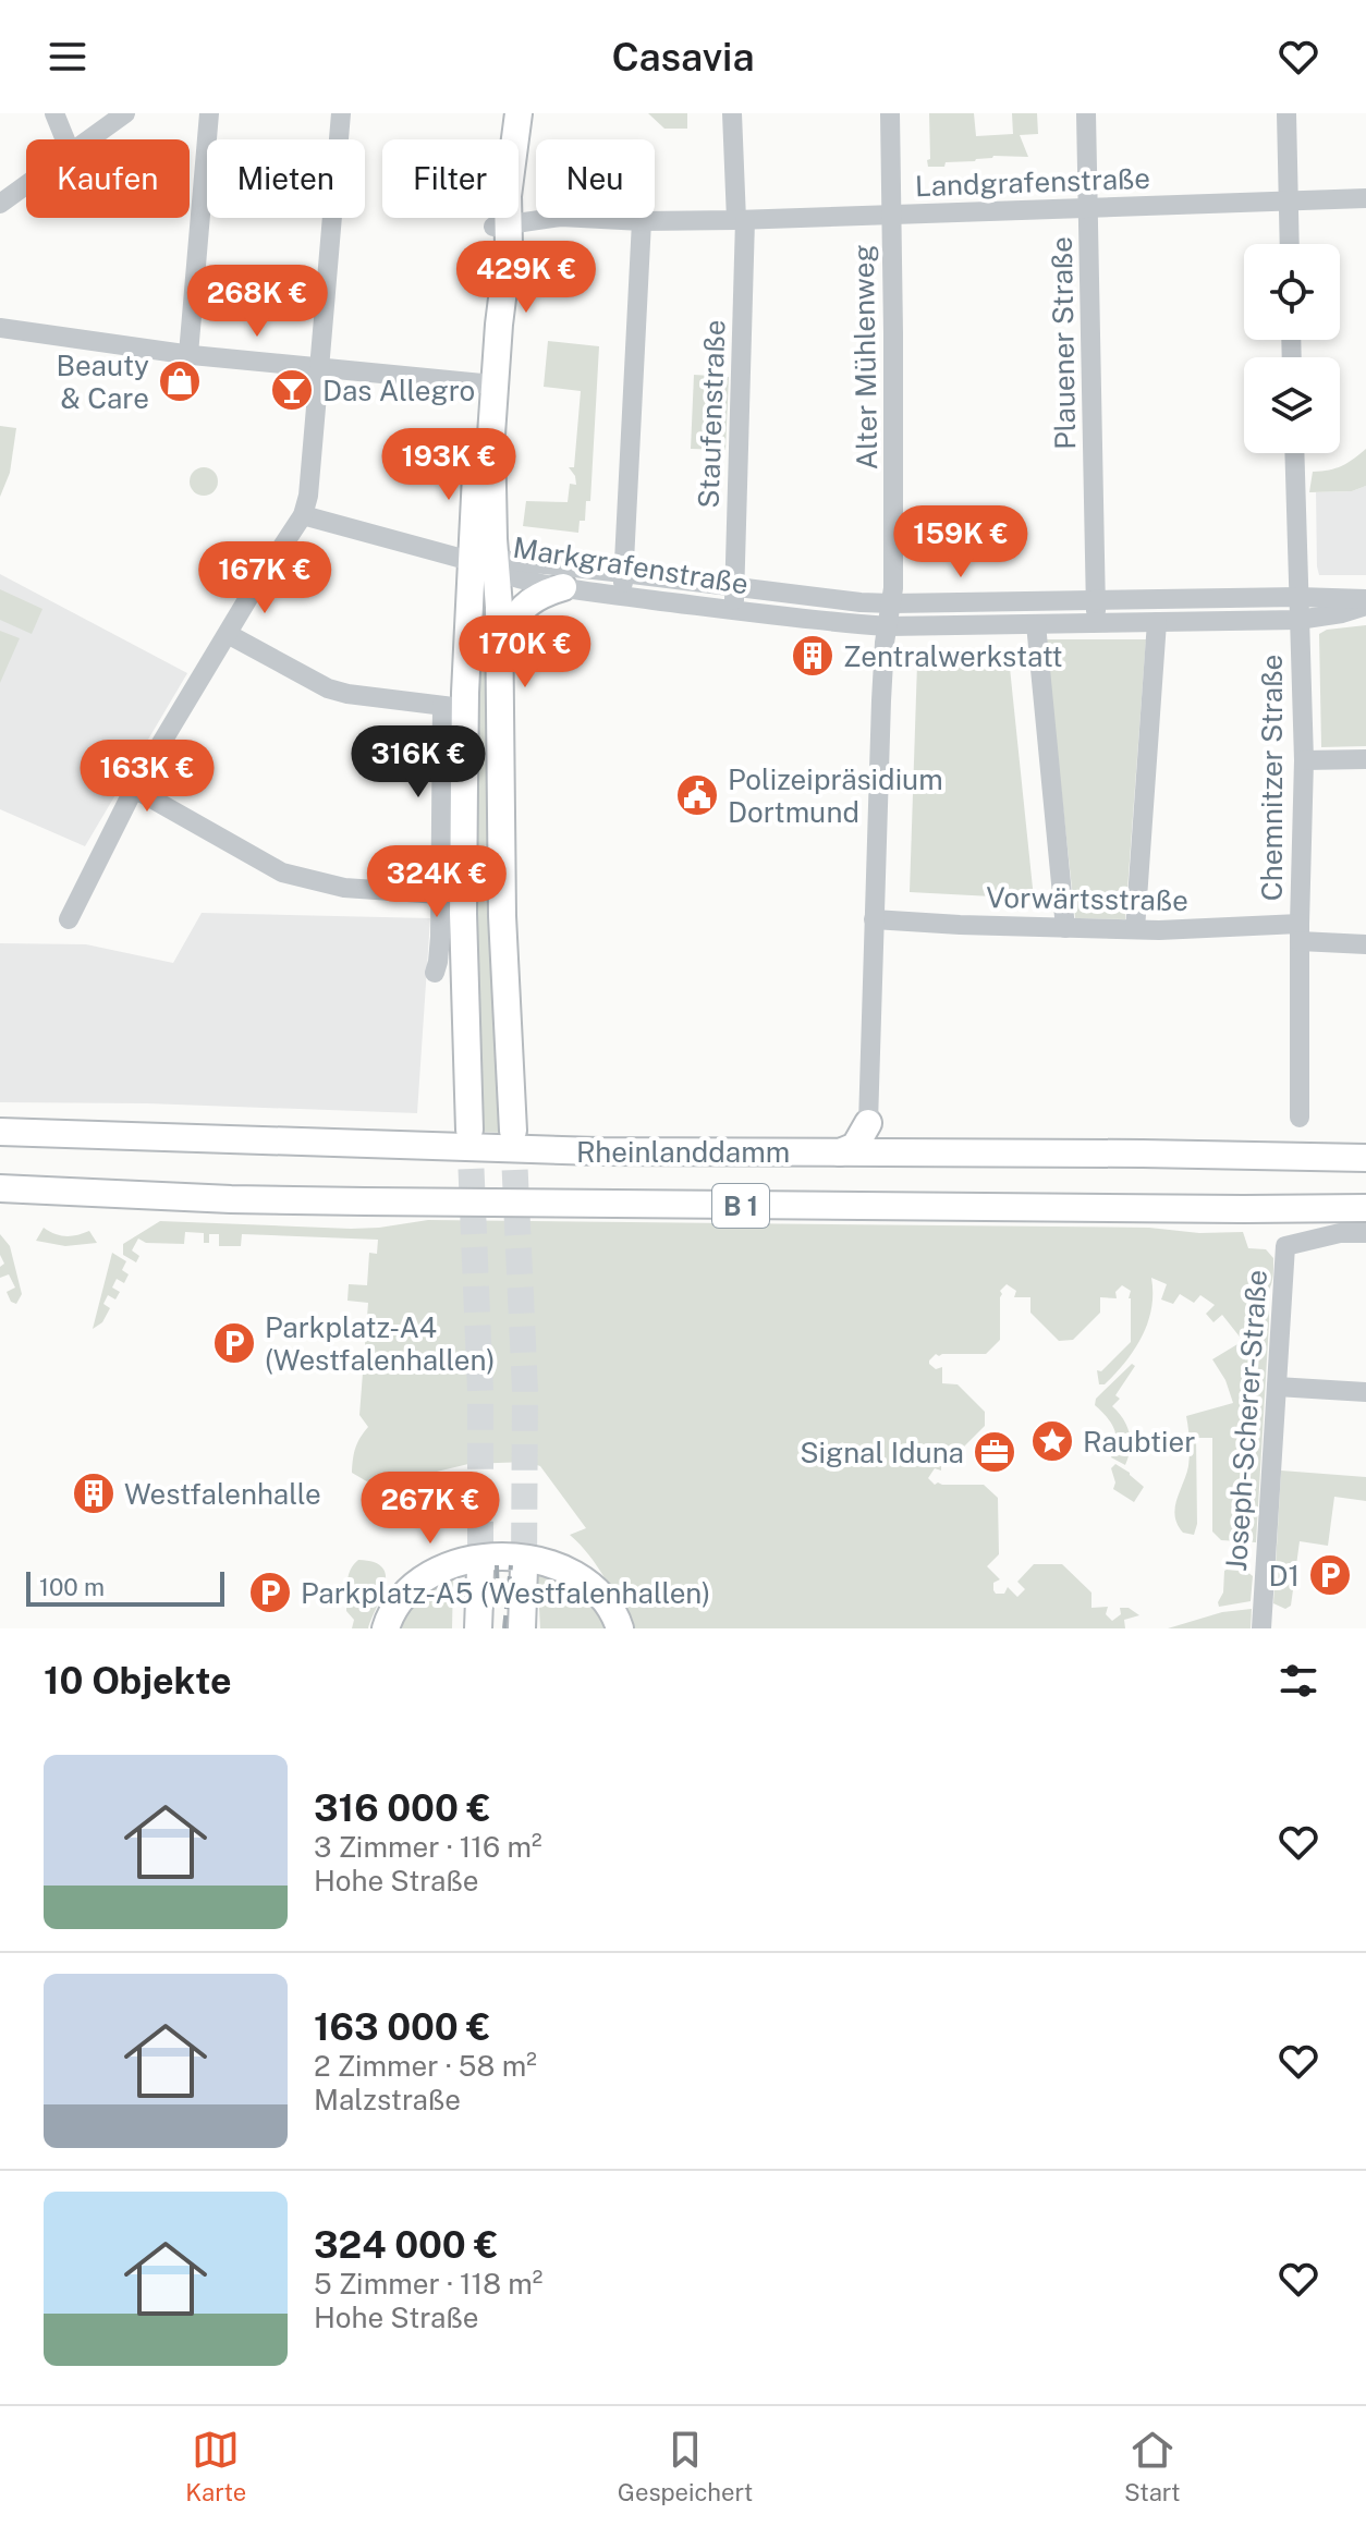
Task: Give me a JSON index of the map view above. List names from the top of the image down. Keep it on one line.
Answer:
{"streets":{"main road":["Rheinlanddamm","B 1"],"street":["Landgrafenstraße","Plauener Straße","Alter Mühlenweg","Staufenstraße","Markgrafenstraße","Chemnitzer Straße","Vorwärtsstraße","Joseph-Scherer-Straße"]},"crossings":[["Landgrafenstraße","Plauener Straße"],["Landgrafenstraße","Alter Mühlenweg"],["Landgrafenstraße","Staufenstraße"],["Plauener Straße","Markgrafenstraße"],["Alter Mühlenweg","Markgrafenstraße"],["Alter Mühlenweg","Vorwärtsstraße"],["Staufenstraße","Markgrafenstraße"],["Markgrafenstraße","Chemnitzer Straße"],["Chemnitzer Straße","Vorwärtsstraße"]],"places":{"shop":["Beauty & Care"],"bar":["Das Allegro"],"building":["Zentralwerkstatt","Westfalenhalle"],"public building":["Polizeipräsidium Dortmund"],"parking":["Parkplatz-A4 (Westfalenhallen)","D1","Parkplatz-A5 (Westfalenhallen)"],"place":["Raubtier"],"office":["Signal Iduna"]},"scale_bar":"100 m","page":{"header":"Casavia","chip":["Kaufen","Mieten","Filter","Neu"],"price":["429K €","268K €","193K €","159K €","167K €","170K €","316K €","163K €","324K €","267K €"],"scale":"100 m","heading":"10 Objekte","list":[{"name":"316 000 €","note":"3 Zimmer · 116 m² · Hohe Straße"},{"name":"163 000 €","note":"2 Zimmer · 58 m² · Malzstraße"},{"name":"324 000 €","note":"5 Zimmer · 118 m² · Hohe Straße"}],"tabs":["Karte","Gespeichert","Start"]}}
